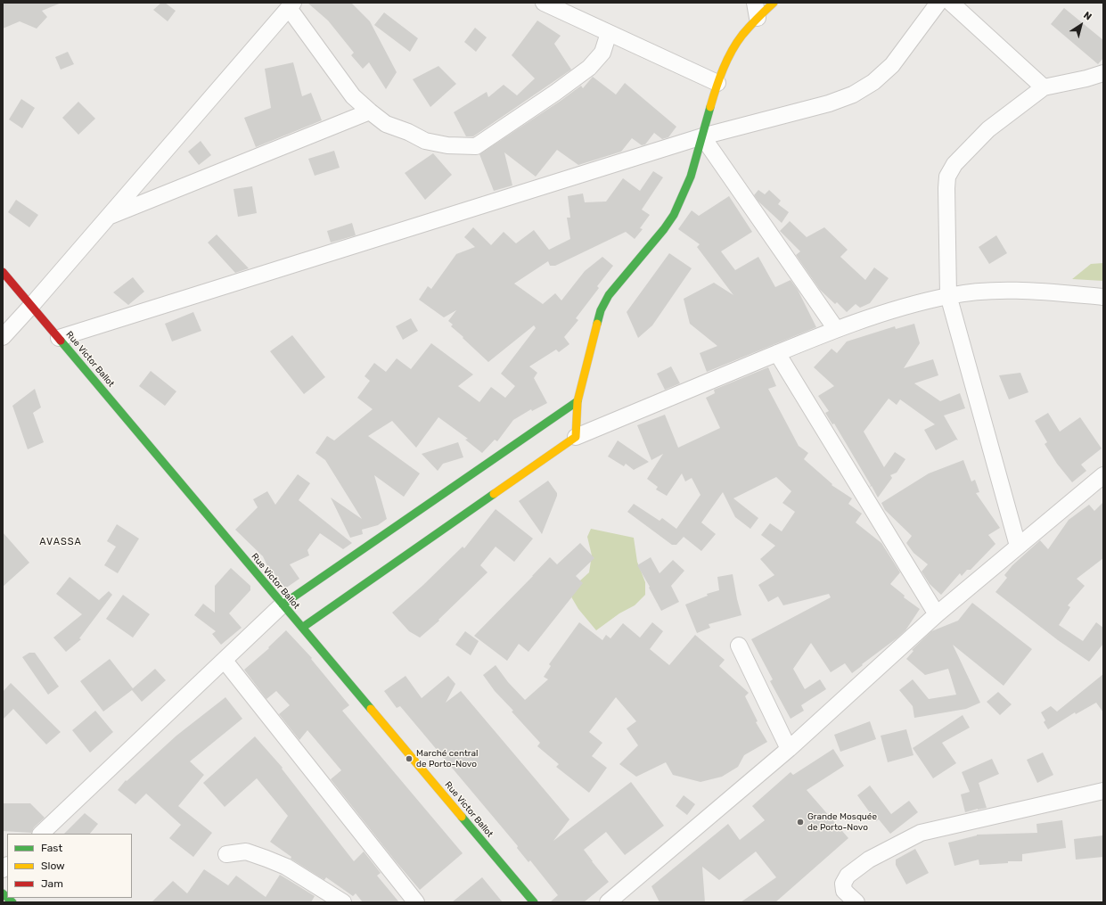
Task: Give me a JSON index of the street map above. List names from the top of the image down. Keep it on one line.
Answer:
{"streets":{"street":["Rue Victor Ballot"]},"districts":["AVASSA"],"places":["Marché central de Porto-Novo","Grande Mosquée de Porto-Novo"],"legend":["Fast","Slow","Jam"],"north":"top right"}
